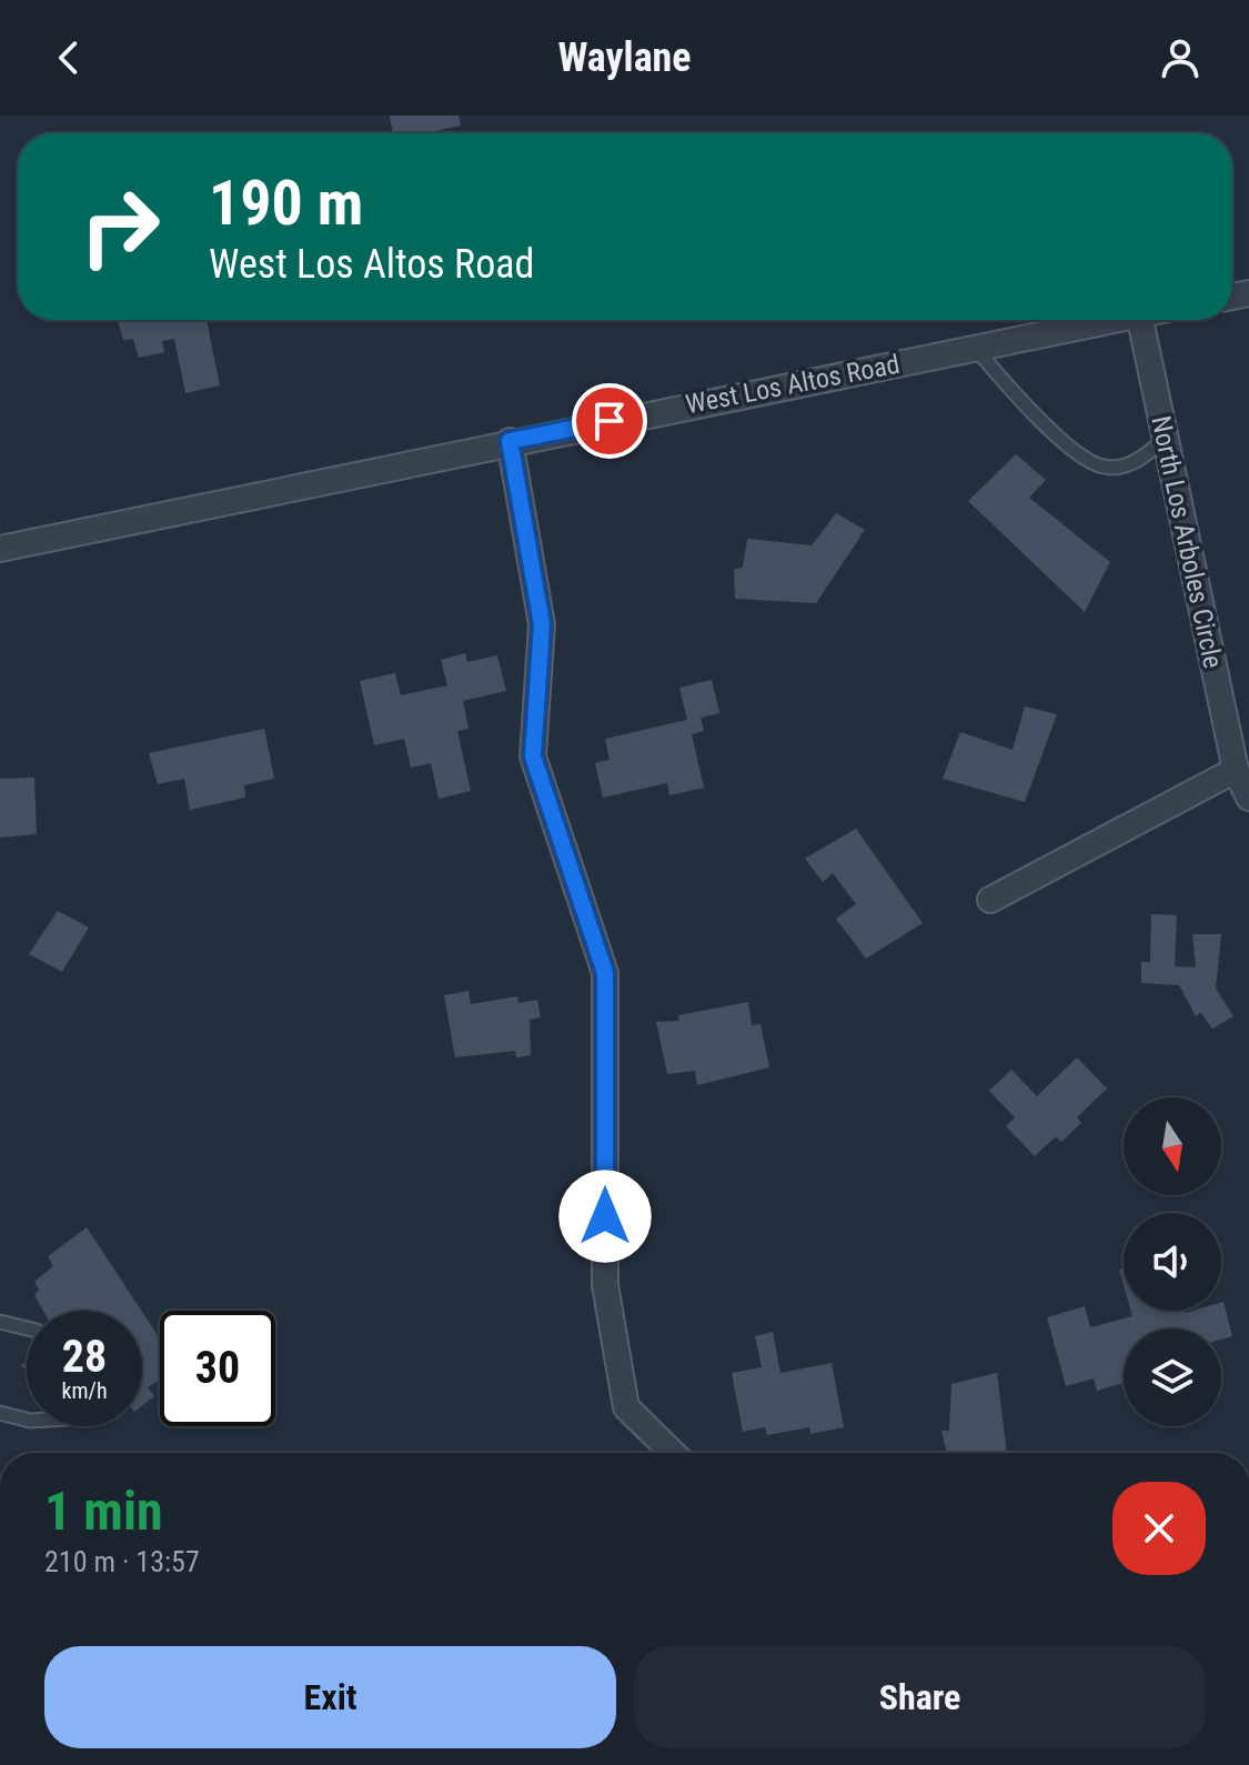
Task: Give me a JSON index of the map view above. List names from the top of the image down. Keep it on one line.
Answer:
{"streets":{"street":["West Los Altos Road","North Los Arboles Circle"]},"north":"bottom","page":{"header":"Waylane","turn":["190 m","West Los Altos Road"],"speed":"28 km/h","limit":"30","heading":["1 min","210 m · 13:57"],"buttons":["Exit","Share"]}}
